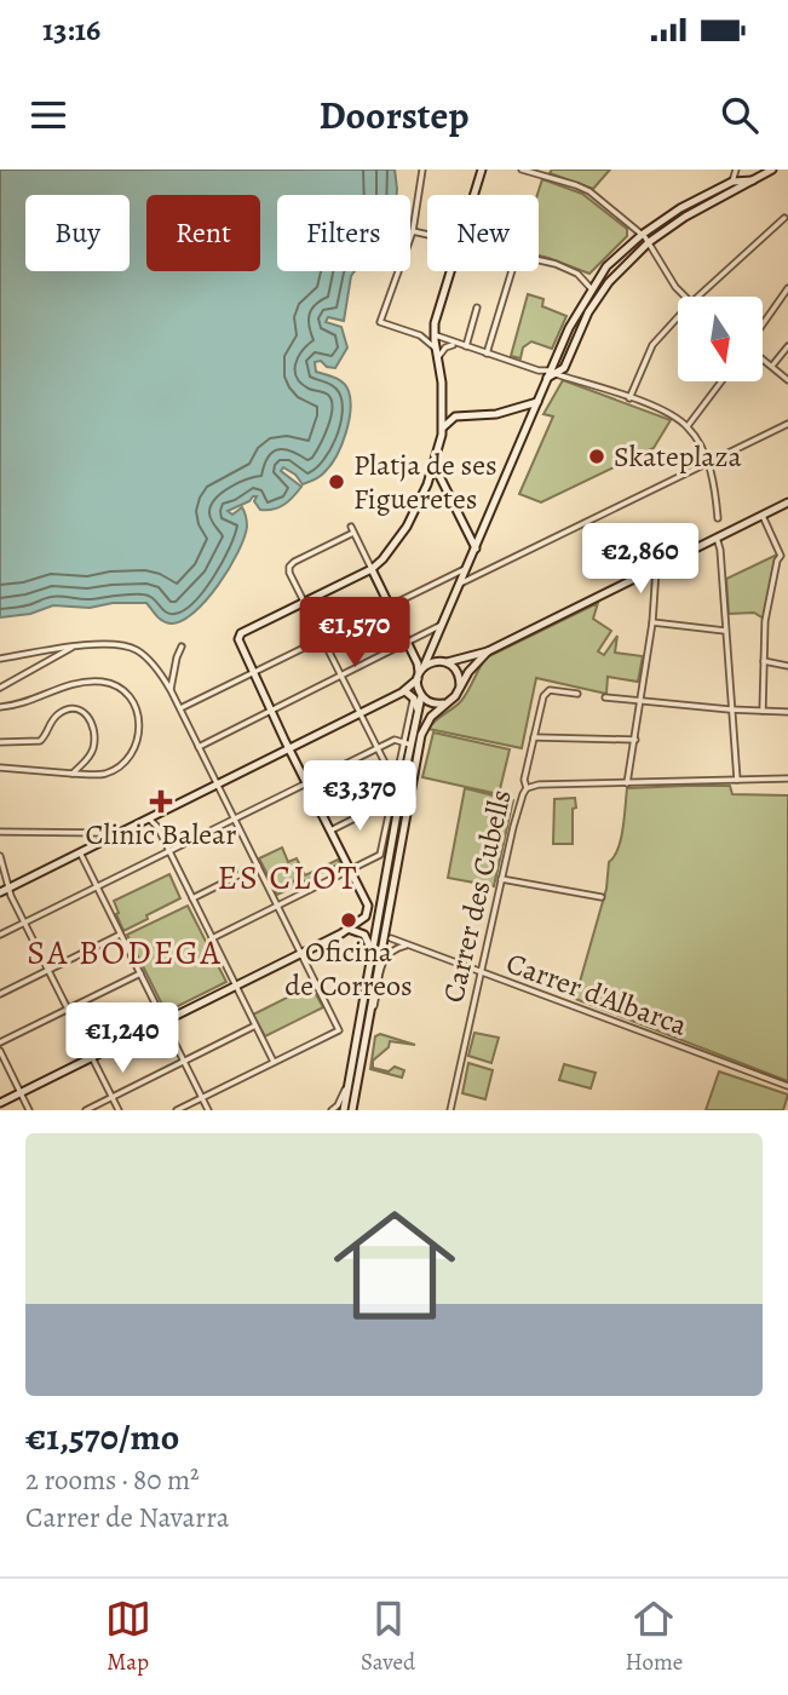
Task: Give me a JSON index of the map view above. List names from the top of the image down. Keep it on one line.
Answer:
{"streets":{"street":["Carrer des Cubells","Carrer d'Albarca"]},"crossings":[["Carrer des Cubells","Carrer d'Albarca"]],"districts":["ES CLOT","SA BODEGA"],"places":{"other":["Skateplaza","Platja de ses Figueretes","Oficina de Correos"],"health":["Clinic Balear"]},"north":"bottom","page":{"status":"13:16","header":"Doorstep","chip":["Buy","Rent","Filters","New"],"price":["€2,860","€1,570","€3,370","€1,240"],"list":[{"name":"€1,570/mo","note":"2 rooms · 80 m² · Carrer de Navarra"}],"tabs":["Map","Saved","Home"]}}
